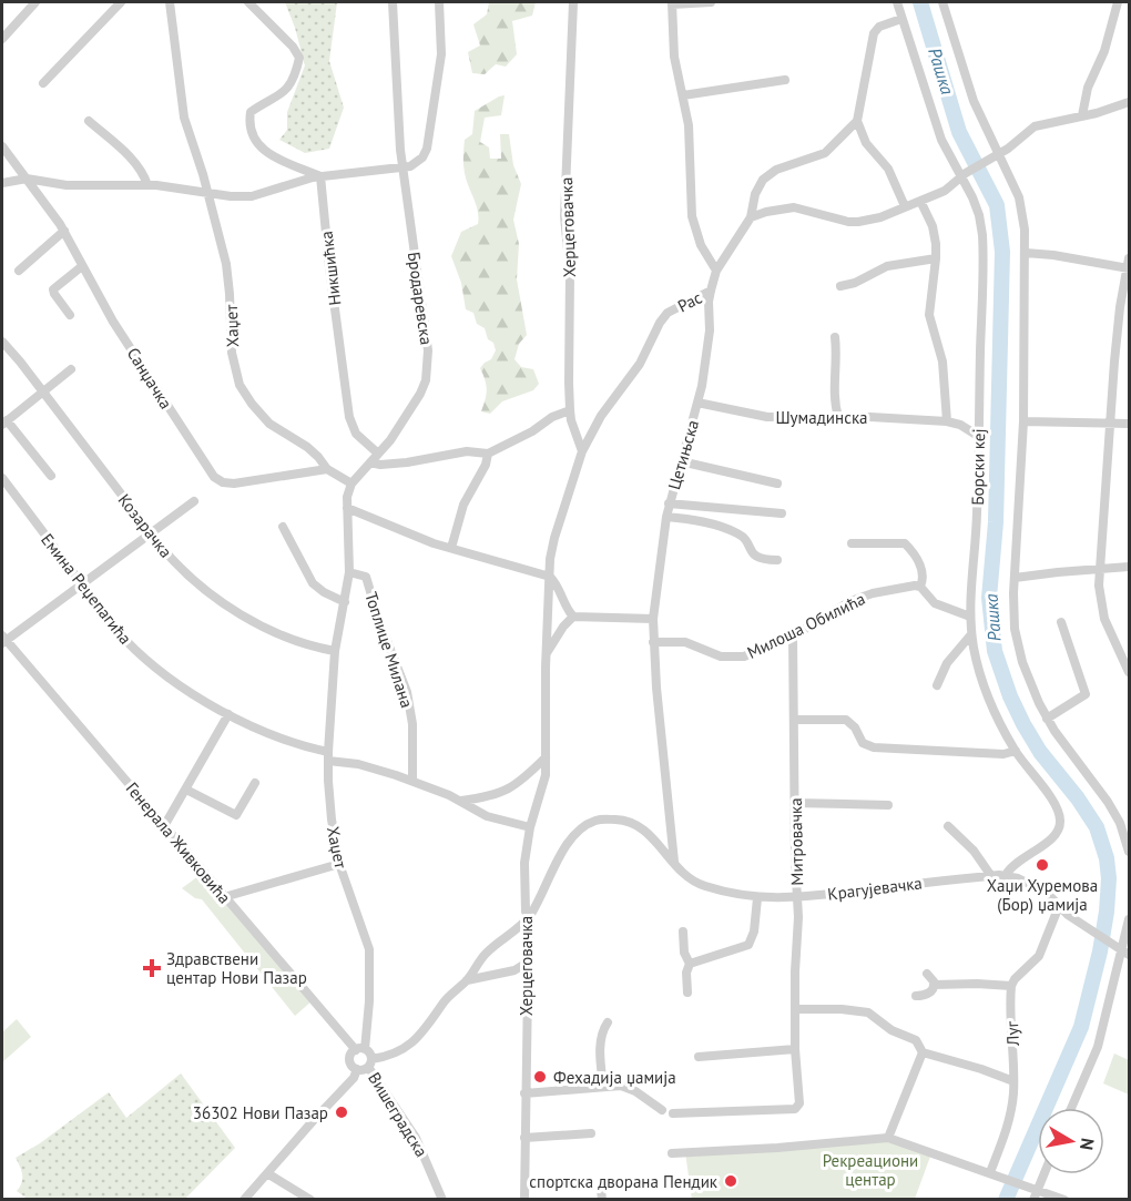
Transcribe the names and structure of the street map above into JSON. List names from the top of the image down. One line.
{"streets":{"street":["Херцеговачка","Никшићка","Бродаревска","Рас","Хаџет","Санџачка","Шумадинска","Цетињска","Борски кеј","Козарачка","Емина Реџепагића","Милоша Обилића","Топлице Милана","Митровачка","Генерала Живковића","Крагујевачка","Луг","Вишеградска"]},"crossings":[["Херцеговачка","Рас"],["Херцеговачка","Крагујевачка"],["Никшићка","Бродаревска"],["Бродаревска","Хаџет"],["Рас","Цетињска"],["Хаџет","Санџачка"],["Хаџет","Козарачка"],["Хаџет","Емина Реџепагића"],["Хаџет","Топлице Милана"],["Хаџет","Генерала Живковића"],["Хаџет","Вишеградска"],["Шумадинска","Цетињска"],["Шумадинска","Борски кеј"],["Цетињска","Милоша Обилића"],["Цетињска","Крагујевачка"],["Борски кеј","Крагујевачка"],["Емина Реџепагића","Топлице Милана"],["Милоша Обилића","Митровачка"],["Митровачка","Крагујевачка"],["Генерала Живковића","Вишеградска"]],"water":["Рашка"],"parks":["Рекреациони центар"],"places":{"other":["Хаџи Хуремова (Бор) џамија","Фехадија џамија","36302 Нови Пазар","спортска дворана Пендик"],"health":["Здравствени центар Нови Пазар"]},"north":"right"}
